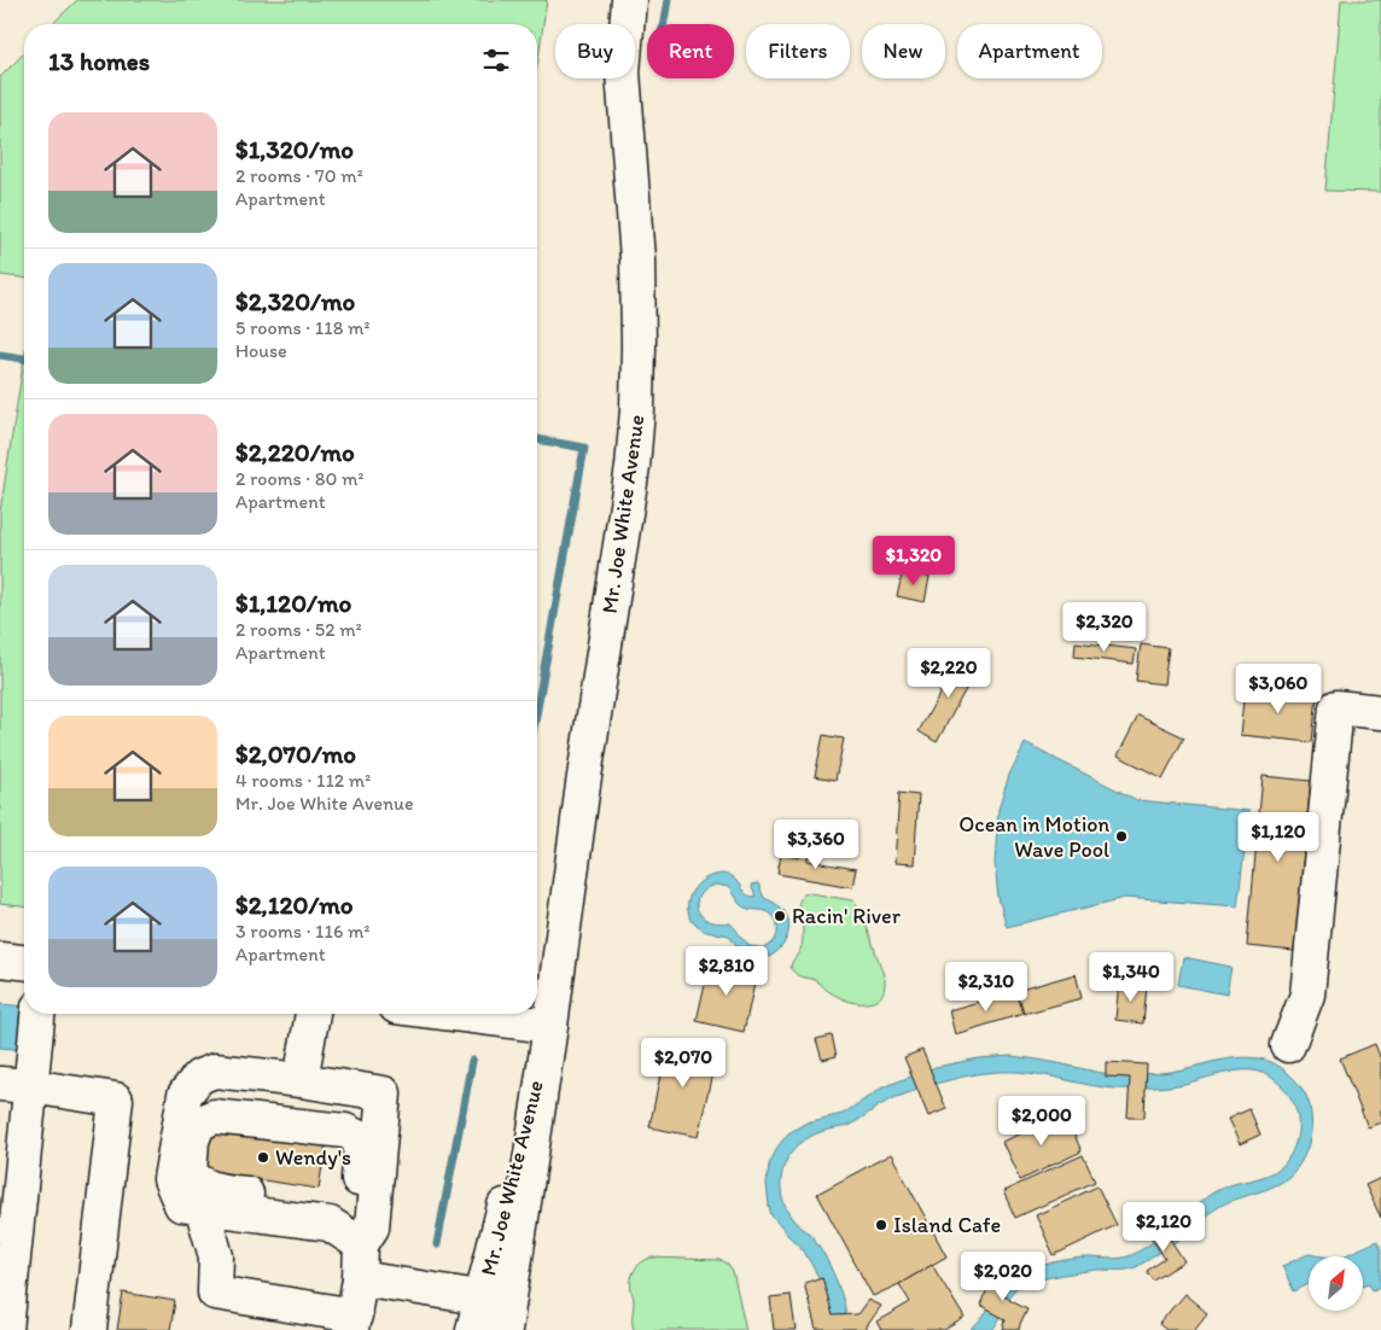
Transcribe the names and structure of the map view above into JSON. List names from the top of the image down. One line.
{"streets":{"street":["Mr. Joe White Avenue"]},"places":["Ocean in Motion Wave Pool","Racin' River","Wendy's","Island Cafe"],"north":"top right","page":{"chip":["Buy","Rent","Filters","New","Apartment"],"heading":"13 homes","list":[{"name":"$1,320/mo","note":"2 rooms · 70 m² · Apartment"},{"name":"$2,320/mo","note":"5 rooms · 118 m² · House"},{"name":"$2,220/mo","note":"2 rooms · 80 m² · Apartment"},{"name":"$1,120/mo","note":"2 rooms · 52 m² · Apartment"},{"name":"$2,070/mo","note":"4 rooms · 112 m² · Mr. Joe White Avenue"},{"name":"$2,120/mo","note":"3 rooms · 116 m² · Apartment"}],"price":["$1,320","$2,320","$2,220","$3,060","$1,120","$3,360","$2,810","$1,340","$2,310","$2,070","$2,000","$2,120","$2,020"]}}
